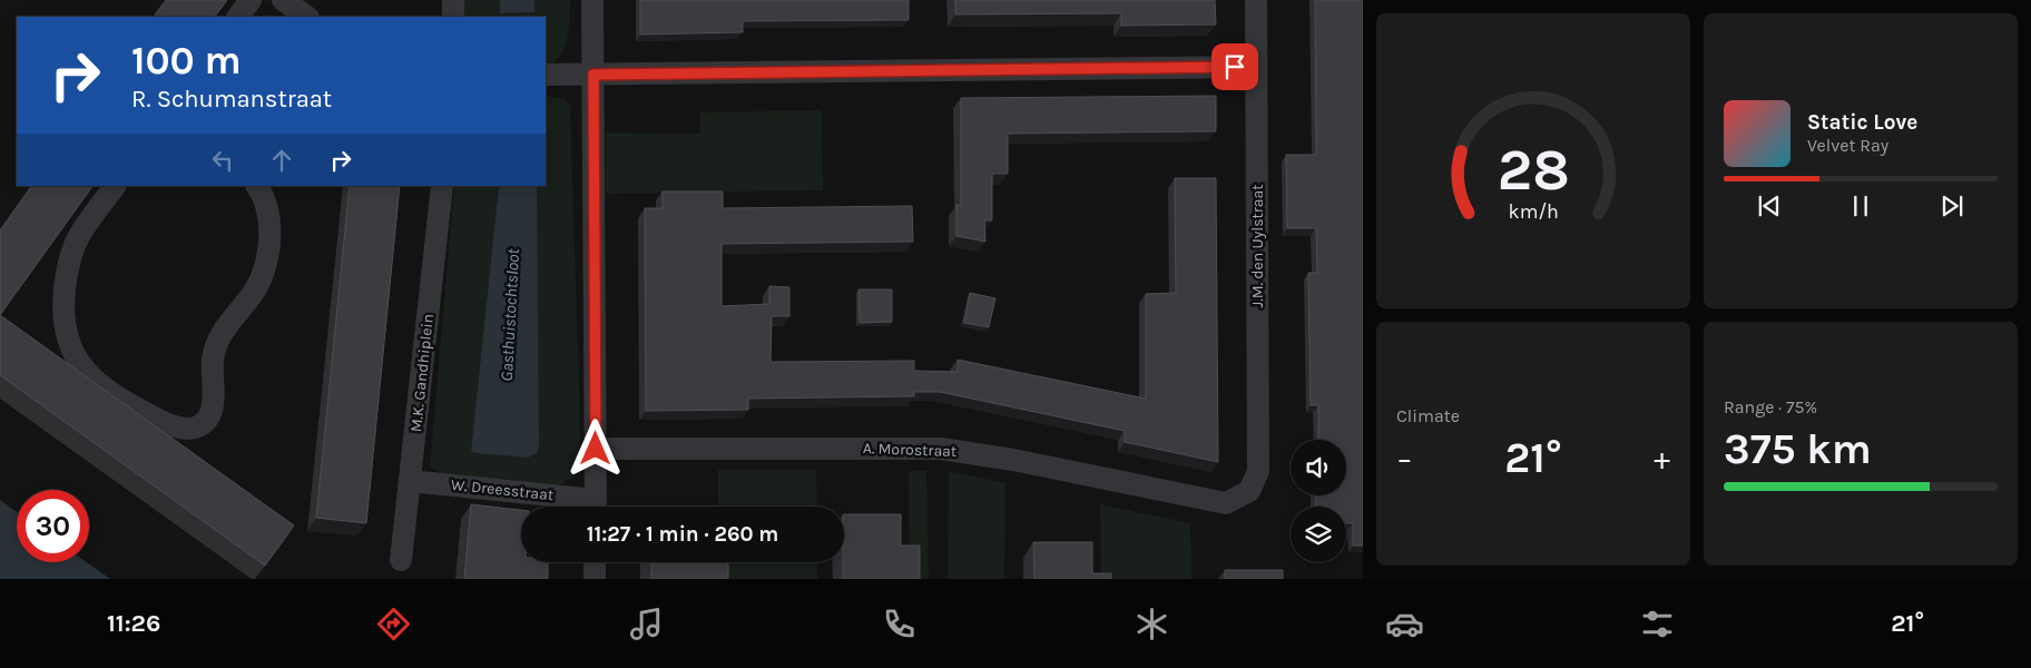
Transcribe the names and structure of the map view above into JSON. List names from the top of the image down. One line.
{"streets":{"street":["J.M. den Uylstraat","M.K. Gandhiplein","A. Morostraat","W. Dreesstraat"]},"crossings":[["J.M. den Uylstraat","A. Morostraat"],["M.K. Gandhiplein","W. Dreesstraat"],["A. Morostraat","W. Dreesstraat"]],"water":["Gasthuistochtsloot"],"page":{"turn":["100 m","R. Schumanstraat"],"song":["Static Love","Velvet Ray"],"tile":["Climate",["Range · 75%","375 km"]],"heat":["−","21°","+"],"limit":"30","trip":"11:27 · 1 min · 260 m","tabs":["11:26","21°"],"gauge":["28","km/h"]}}
